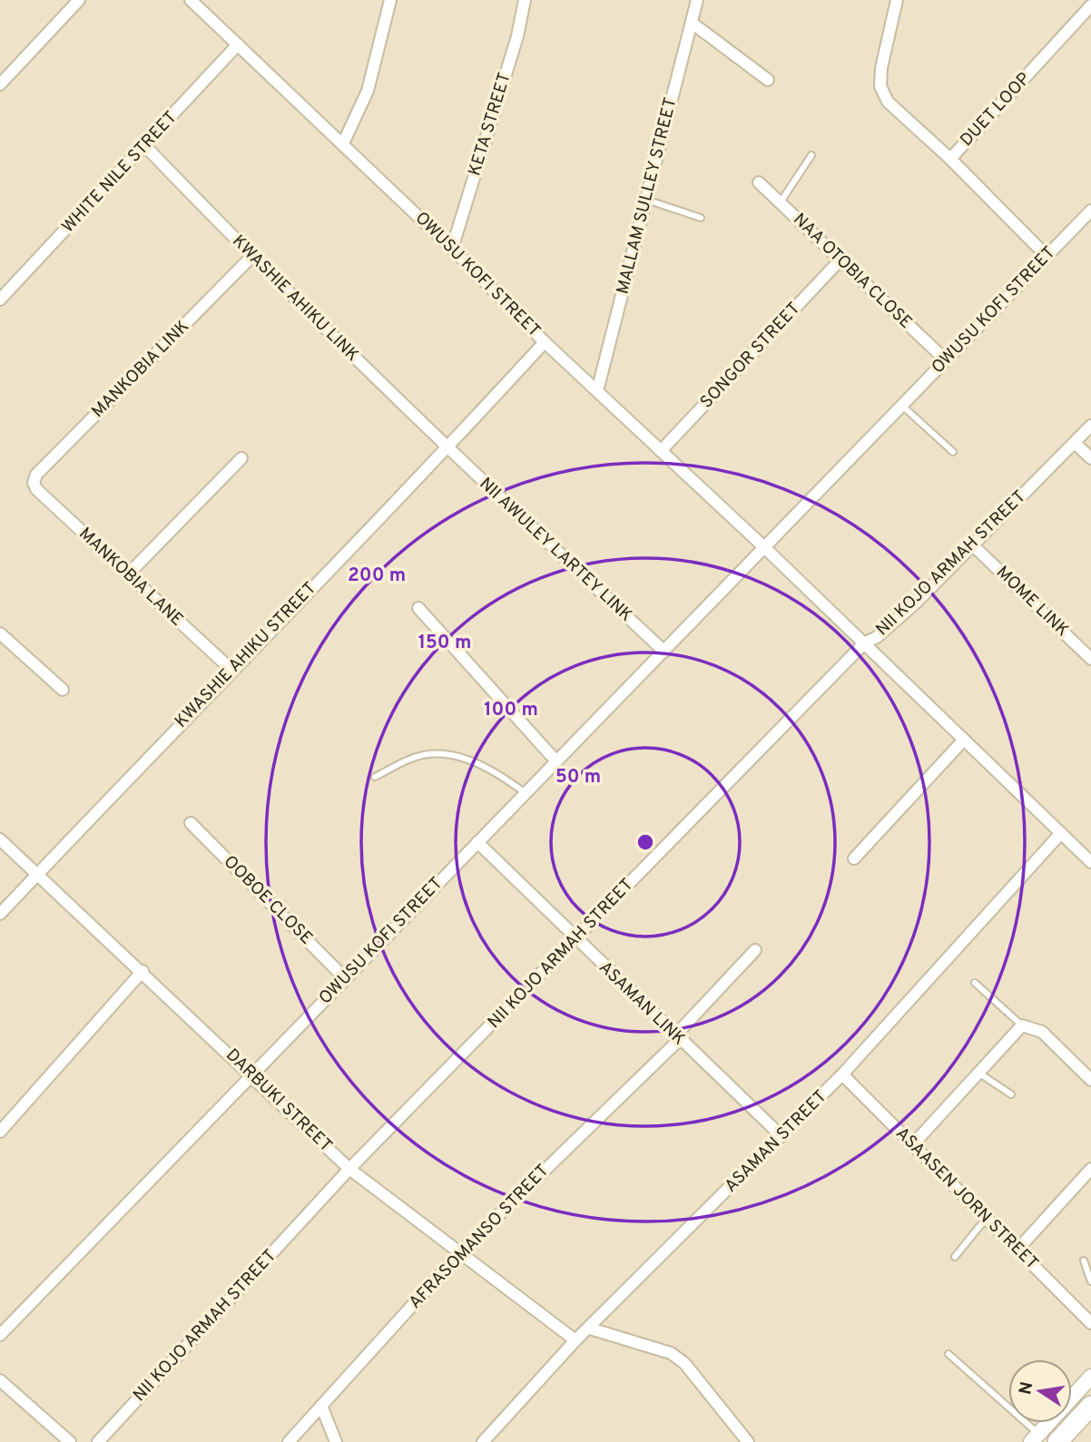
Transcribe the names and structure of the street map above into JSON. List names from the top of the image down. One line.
{"streets":{"street":["DUET LOOP","KETA STREET","WHITE NILE STREET","MALLAM SULLEY STREET","NAA OTOBIA CLOSE","OWUSU KOFI STREET","KWASHIE AHIKU LINK","SONGOR STREET","MANKOBIA LINK","NII AWULEY LARTEY LINK","NII KOJO ARMAH STREET","MANKOBIA LANE","MOME LINK","KWASHIE AHIKU STREET","OOBOE CLOSE","ASAMAN LINK","DARBUKI STREET","ASAMAN STREET","ASAASEN JORN STREET","AFRASOMANSO STREET"]},"crossings":[["KETA STREET","OWUSU KOFI STREET"],["WHITE NILE STREET","OWUSU KOFI STREET"],["WHITE NILE STREET","KWASHIE AHIKU LINK"],["MALLAM SULLEY STREET","OWUSU KOFI STREET"],["NAA OTOBIA CLOSE","OWUSU KOFI STREET"],["NAA OTOBIA CLOSE","SONGOR STREET"],["OWUSU KOFI STREET","SONGOR STREET"],["OWUSU KOFI STREET","NII AWULEY LARTEY LINK"],["OWUSU KOFI STREET","NII KOJO ARMAH STREET"],["OWUSU KOFI STREET","KWASHIE AHIKU STREET"],["OWUSU KOFI STREET","OOBOE CLOSE"],["OWUSU KOFI STREET","ASAMAN LINK"],["OWUSU KOFI STREET","DARBUKI STREET"],["OWUSU KOFI STREET","ASAMAN STREET"],["KWASHIE AHIKU LINK","MANKOBIA LINK"],["KWASHIE AHIKU LINK","NII AWULEY LARTEY LINK"],["KWASHIE AHIKU LINK","KWASHIE AHIKU STREET"],["MANKOBIA LINK","MANKOBIA LANE"],["NII AWULEY LARTEY LINK","KWASHIE AHIKU STREET"],["NII KOJO ARMAH STREET","MOME LINK"],["NII KOJO ARMAH STREET","ASAMAN LINK"],["NII KOJO ARMAH STREET","DARBUKI STREET"],["MANKOBIA LANE","KWASHIE AHIKU STREET"],["KWASHIE AHIKU STREET","DARBUKI STREET"],["ASAMAN LINK","ASAMAN STREET"],["ASAMAN LINK","AFRASOMANSO STREET"],["DARBUKI STREET","ASAMAN STREET"],["DARBUKI STREET","AFRASOMANSO STREET"],["ASAMAN STREET","ASAASEN JORN STREET"]],"north":"left","rings":["200 m","150 m","100 m","50 m"]}
